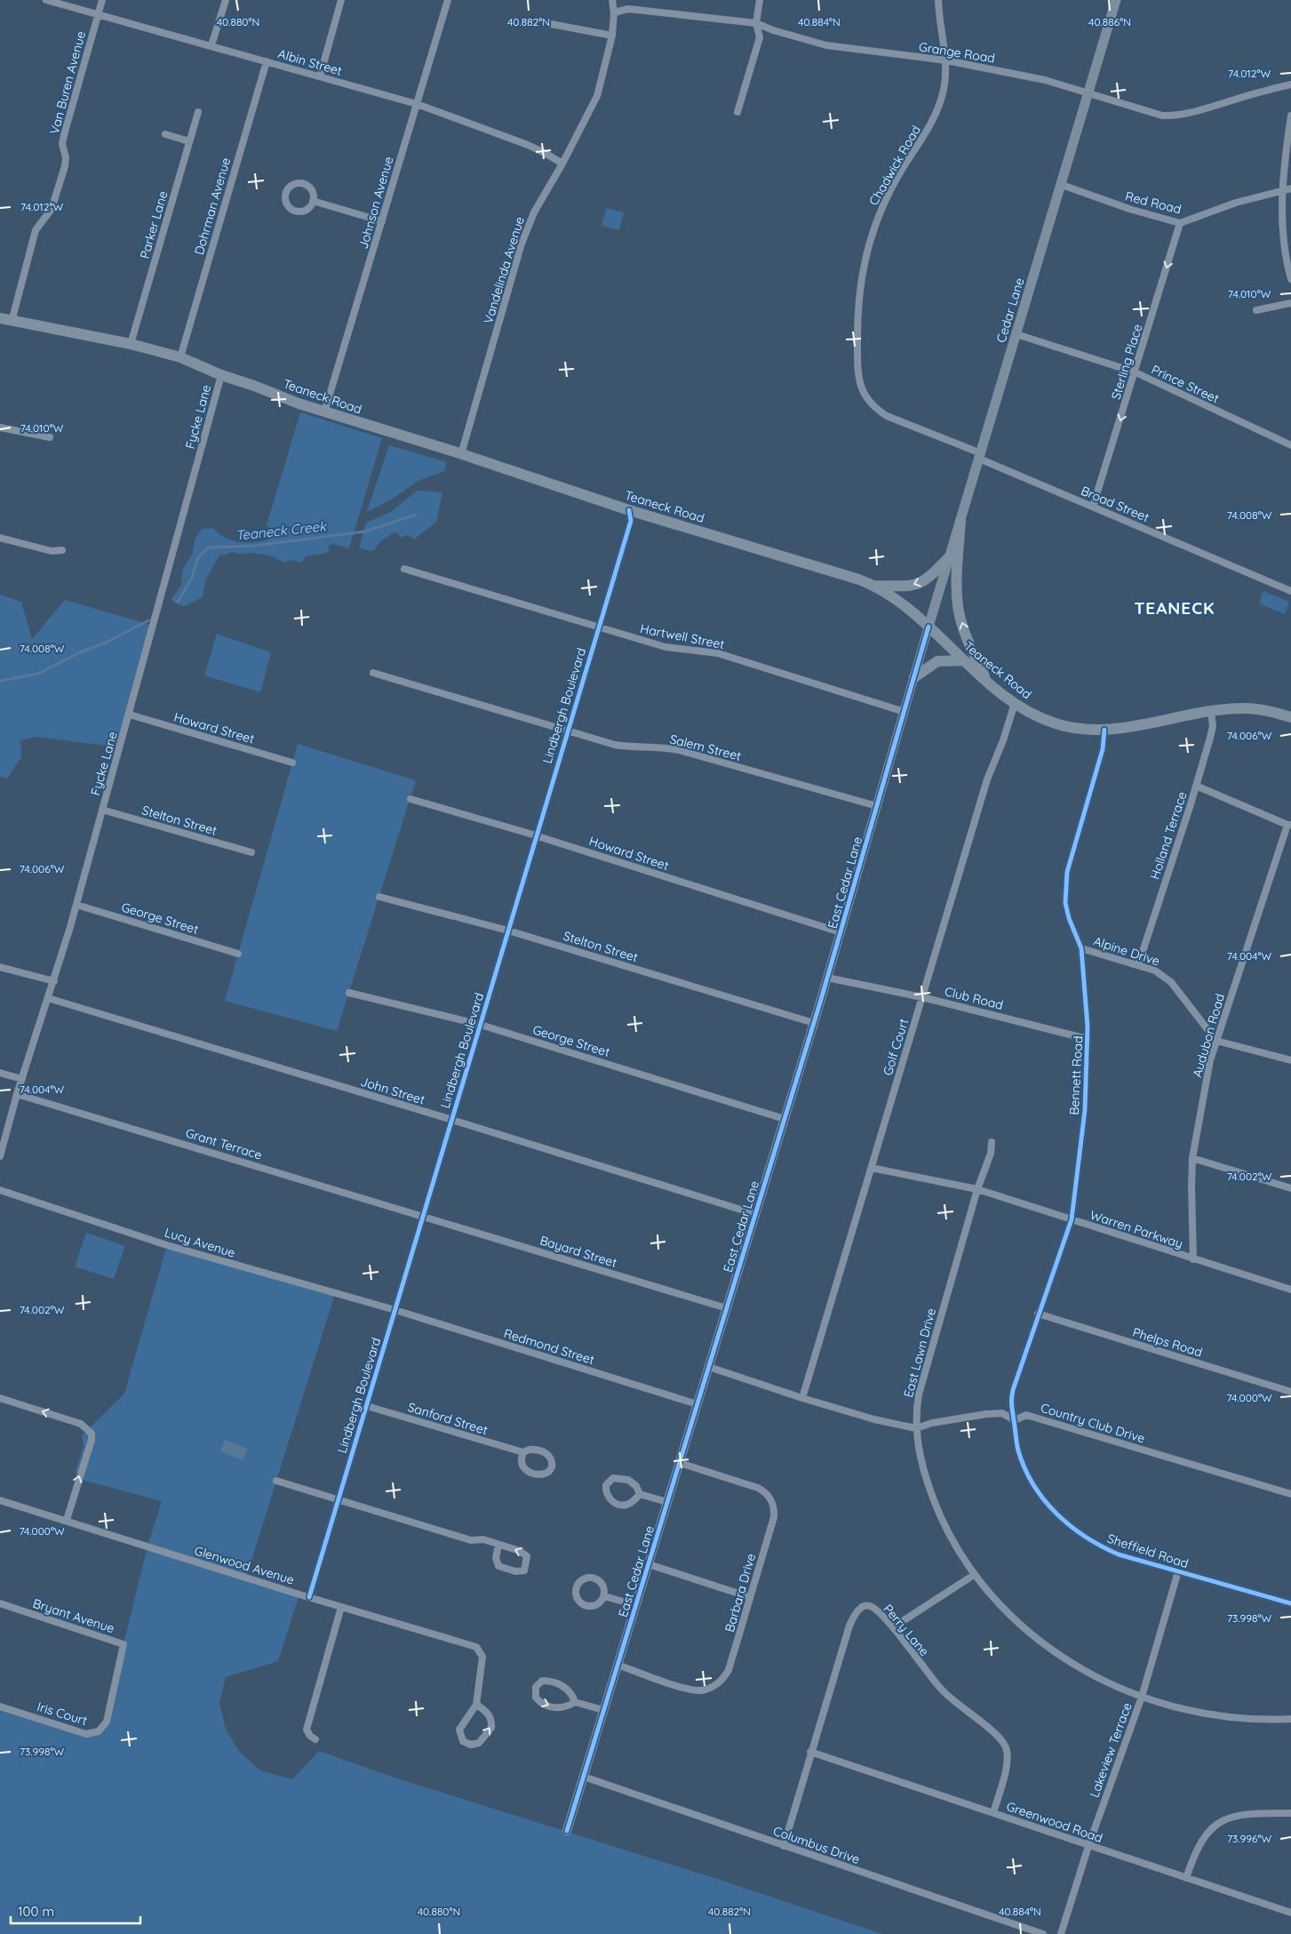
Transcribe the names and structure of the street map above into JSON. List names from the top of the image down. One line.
{"streets":{"main road":["Cedar Lane","Teaneck Road"],"street":["Grange Road","Albin Street","Van Buren Avenue","Chadwick Road","Johnson Avenue","Red Road","Dohrman Avenue","Parker Lane","Vandelinda Avenue","Sterling Place","Prince Street","Fycke Lane","Broad Street","Hartwell Street","Lindbergh Boulevard","Howard Street","Salem Street","Stelton Street","Holland Terrace","East Cedar Lane","George Street","Alpine Drive","Club Road","Audubon Road","Golf Court","Bennett Road","John Street","Grant Terrace","Warren Parkway","Lucy Avenue","Bayard Street","Phelps Road","Redmond Street","East Lawn Drive","Sanford Street","Country Club Drive","Sheffield Road","Glenwood Avenue","Barbara Drive","Bryant Avenue","Perry Lane","Iris Court","Lakeview Terrace","Greenwood Road","Columbus Drive"]},"crossings":[["Grange Road","Chadwick Road"],["Grange Road","Vandelinda Avenue"],["Grange Road","Cedar Lane"],["Albin Street","Van Buren Avenue"],["Albin Street","Johnson Avenue"],["Albin Street","Dohrman Avenue"],["Albin Street","Vandelinda Avenue"],["Van Buren Avenue","Teaneck Road"],["Chadwick Road","Cedar Lane"],["Chadwick Road","Broad Street"],["Johnson Avenue","Teaneck Road"],["Red Road","Cedar Lane"],["Red Road","Sterling Place"],["Dohrman Avenue","Teaneck Road"],["Parker Lane","Teaneck Road"],["Vandelinda Avenue","Teaneck Road"],["Cedar Lane","Prince Street"],["Cedar Lane","Teaneck Road"],["Cedar Lane","Broad Street"],["Cedar Lane","East Cedar Lane"],["Sterling Place","Prince Street"],["Sterling Place","Broad Street"],["Teaneck Road","Fycke Lane"],["Teaneck Road","Lindbergh Boulevard"],["Teaneck Road","Holland Terrace"],["Teaneck Road","East Cedar Lane"],["Teaneck Road","Golf Court"],["Teaneck Road","Bennett Road"],["Fycke Lane","Howard Street"],["Fycke Lane","Stelton Street"],["Fycke Lane","George Street"],["Fycke Lane","John Street"],["Fycke Lane","Grant Terrace"],["Hartwell Street","Lindbergh Boulevard"],["Hartwell Street","East Cedar Lane"],["Lindbergh Boulevard","Howard Street"],["Lindbergh Boulevard","Salem Street"],["Lindbergh Boulevard","Stelton Street"],["Lindbergh Boulevard","George Street"],["Lindbergh Boulevard","John Street"],["Lindbergh Boulevard","Grant Terrace"],["Lindbergh Boulevard","Lucy Avenue"],["Lindbergh Boulevard","Bayard Street"],["Lindbergh Boulevard","Redmond Street"],["Lindbergh Boulevard","Sanford Street"],["Lindbergh Boulevard","Glenwood Avenue"],["Howard Street","East Cedar Lane"],["Salem Street","East Cedar Lane"],["Stelton Street","East Cedar Lane"],["Holland Terrace","Alpine Drive"],["East Cedar Lane","George Street"],["East Cedar Lane","Club Road"],["East Cedar Lane","John Street"],["East Cedar Lane","Bayard Street"],["East Cedar Lane","Redmond Street"],["East Cedar Lane","Country Club Drive"],["East Cedar Lane","Barbara Drive"],["East Cedar Lane","Columbus Drive"],["Alpine Drive","Audubon Road"],["Alpine Drive","Bennett Road"],["Club Road","Golf Court"],["Club Road","Bennett Road"],["Audubon Road","Warren Parkway"],["Golf Court","Warren Parkway"],["Golf Court","Country Club Drive"],["Bennett Road","Warren Parkway"],["Bennett Road","Phelps Road"],["Bennett Road","Country Club Drive"],["Bennett Road","Sheffield Road"],["Grant Terrace","Bayard Street"],["Warren Parkway","East Lawn Drive"],["Lucy Avenue","Redmond Street"],["East Lawn Drive","Country Club Drive"],["East Lawn Drive","Lakeview Terrace"],["Country Club Drive","Sheffield Road"],["Sheffield Road","Lakeview Terrace"],["Bryant Avenue","Iris Court"],["Perry Lane","Greenwood Road"],["Perry Lane","Columbus Drive"],["Lakeview Terrace","Greenwood Road"]],"one_way":["Sterling Place"],"districts":["TEANECK"],"water":["Teaneck Creek"],"scale_bar":"100 m","coordinates":["40.880°N","40.882°N","40.884°N","40.886°N","74.012°W","74.010°W","74.008°W","74.006°W","74.004°W","74.002°W","74.000°W","73.998°W","73.996°W"]}
